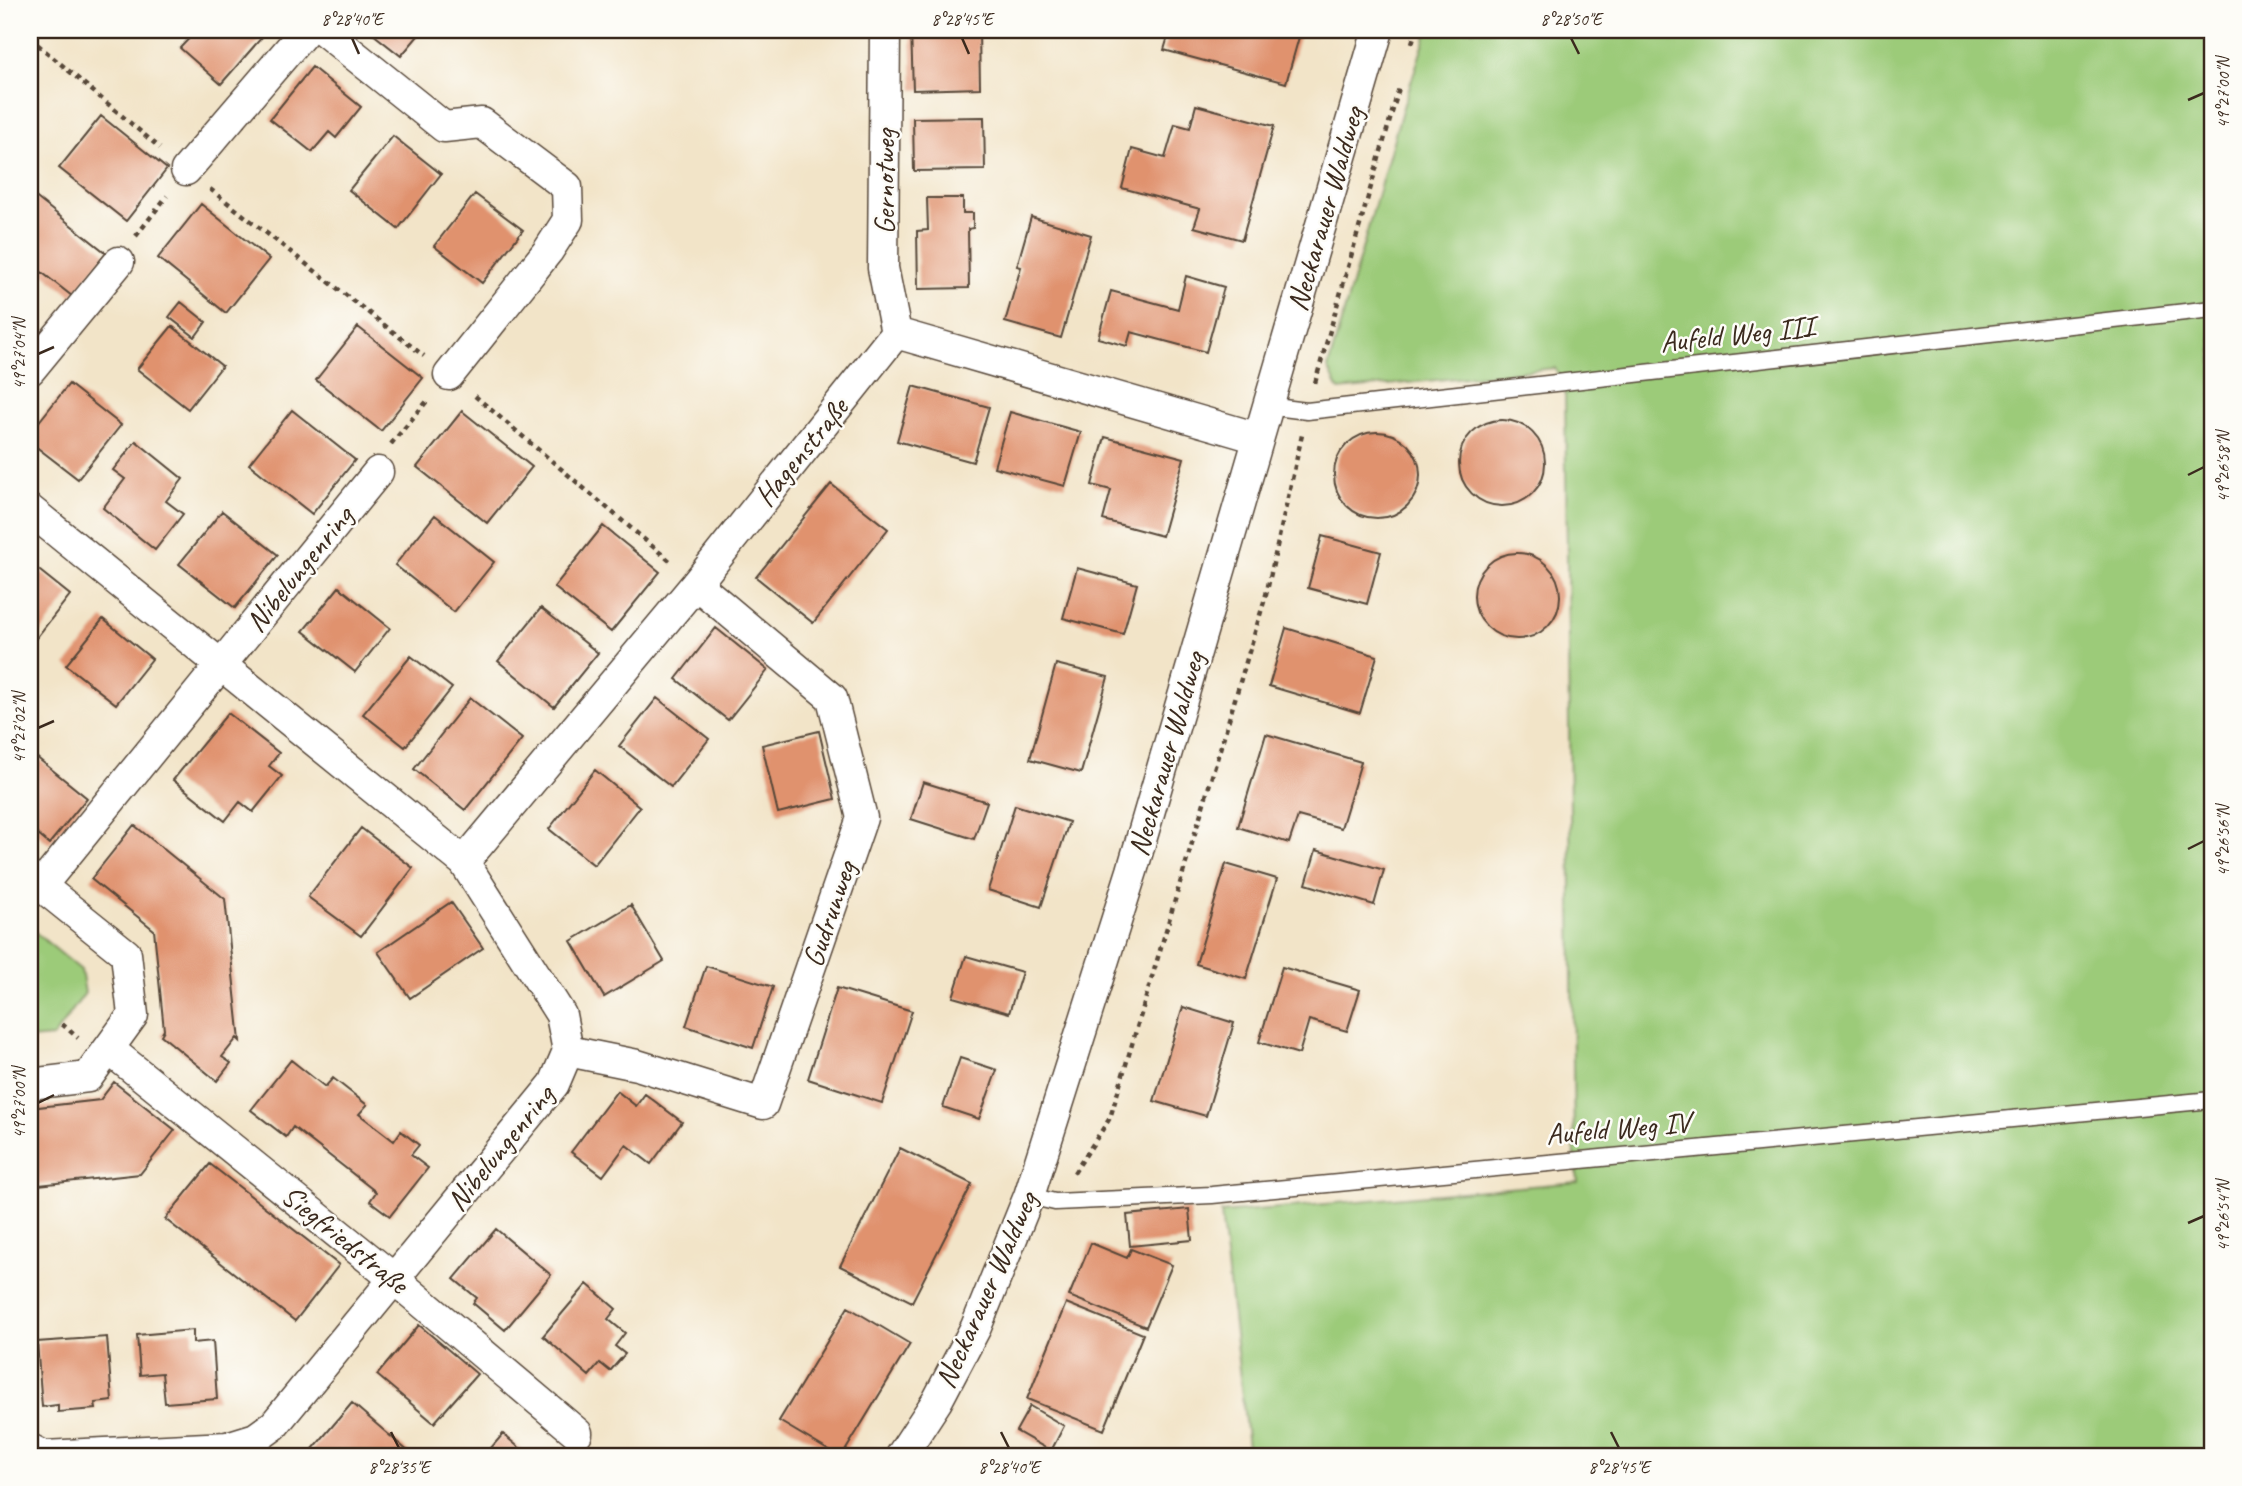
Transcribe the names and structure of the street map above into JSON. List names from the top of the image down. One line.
{"streets":{"street":["Gernotweg","Neckarauer Waldweg","Hagenstraße","Nibelungenring","Gudrunweg","Siegfriedstraße"],"lane":["Aufeld Weg III","Aufeld Weg IV"]},"crossings":[["Gernotweg","Hagenstraße"],["Neckarauer Waldweg","Aufeld Weg III"],["Neckarauer Waldweg","Aufeld Weg IV"],["Hagenstraße","Nibelungenring"],["Hagenstraße","Gudrunweg"],["Nibelungenring","Gudrunweg"],["Nibelungenring","Siegfriedstraße"]],"coordinates":["8°28'40\"E","8°28'45\"E","8°28'50\"E","49°27'00\"N","49°27'04\"N","49°26'58\"N","49°27'02\"N","49°26'56\"N","49°26'54\"N","8°28'35\"E"]}
